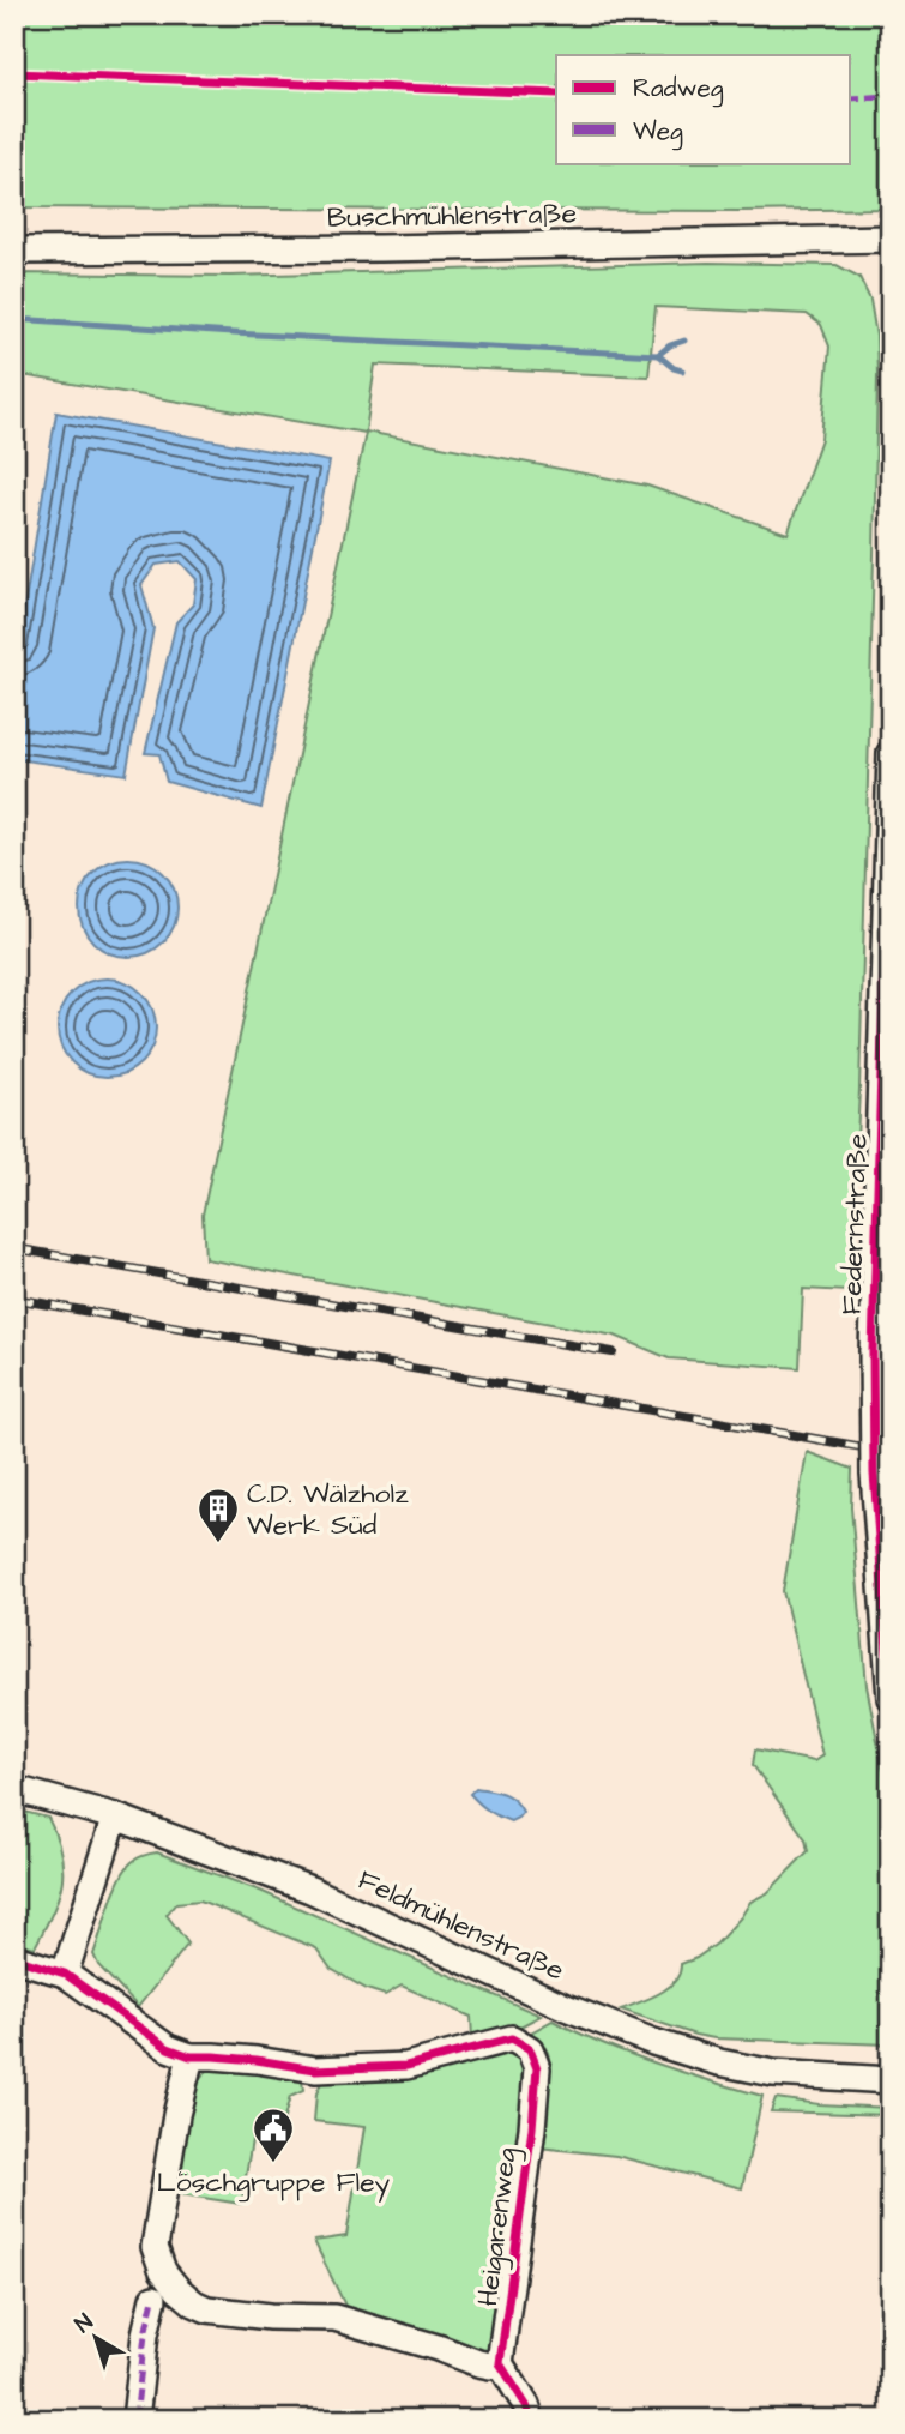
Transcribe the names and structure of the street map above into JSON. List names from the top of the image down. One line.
{"streets":{"street":["Buschmühlenstraße","Federnstraße","Feldmühlenstraße","Heigarenweg"]},"places":{"building":["C.D. Wälzholz Werk Süd"],"public building":["Löschgruppe Fley"]},"legend":["Radweg","Weg"],"north":"top left"}
